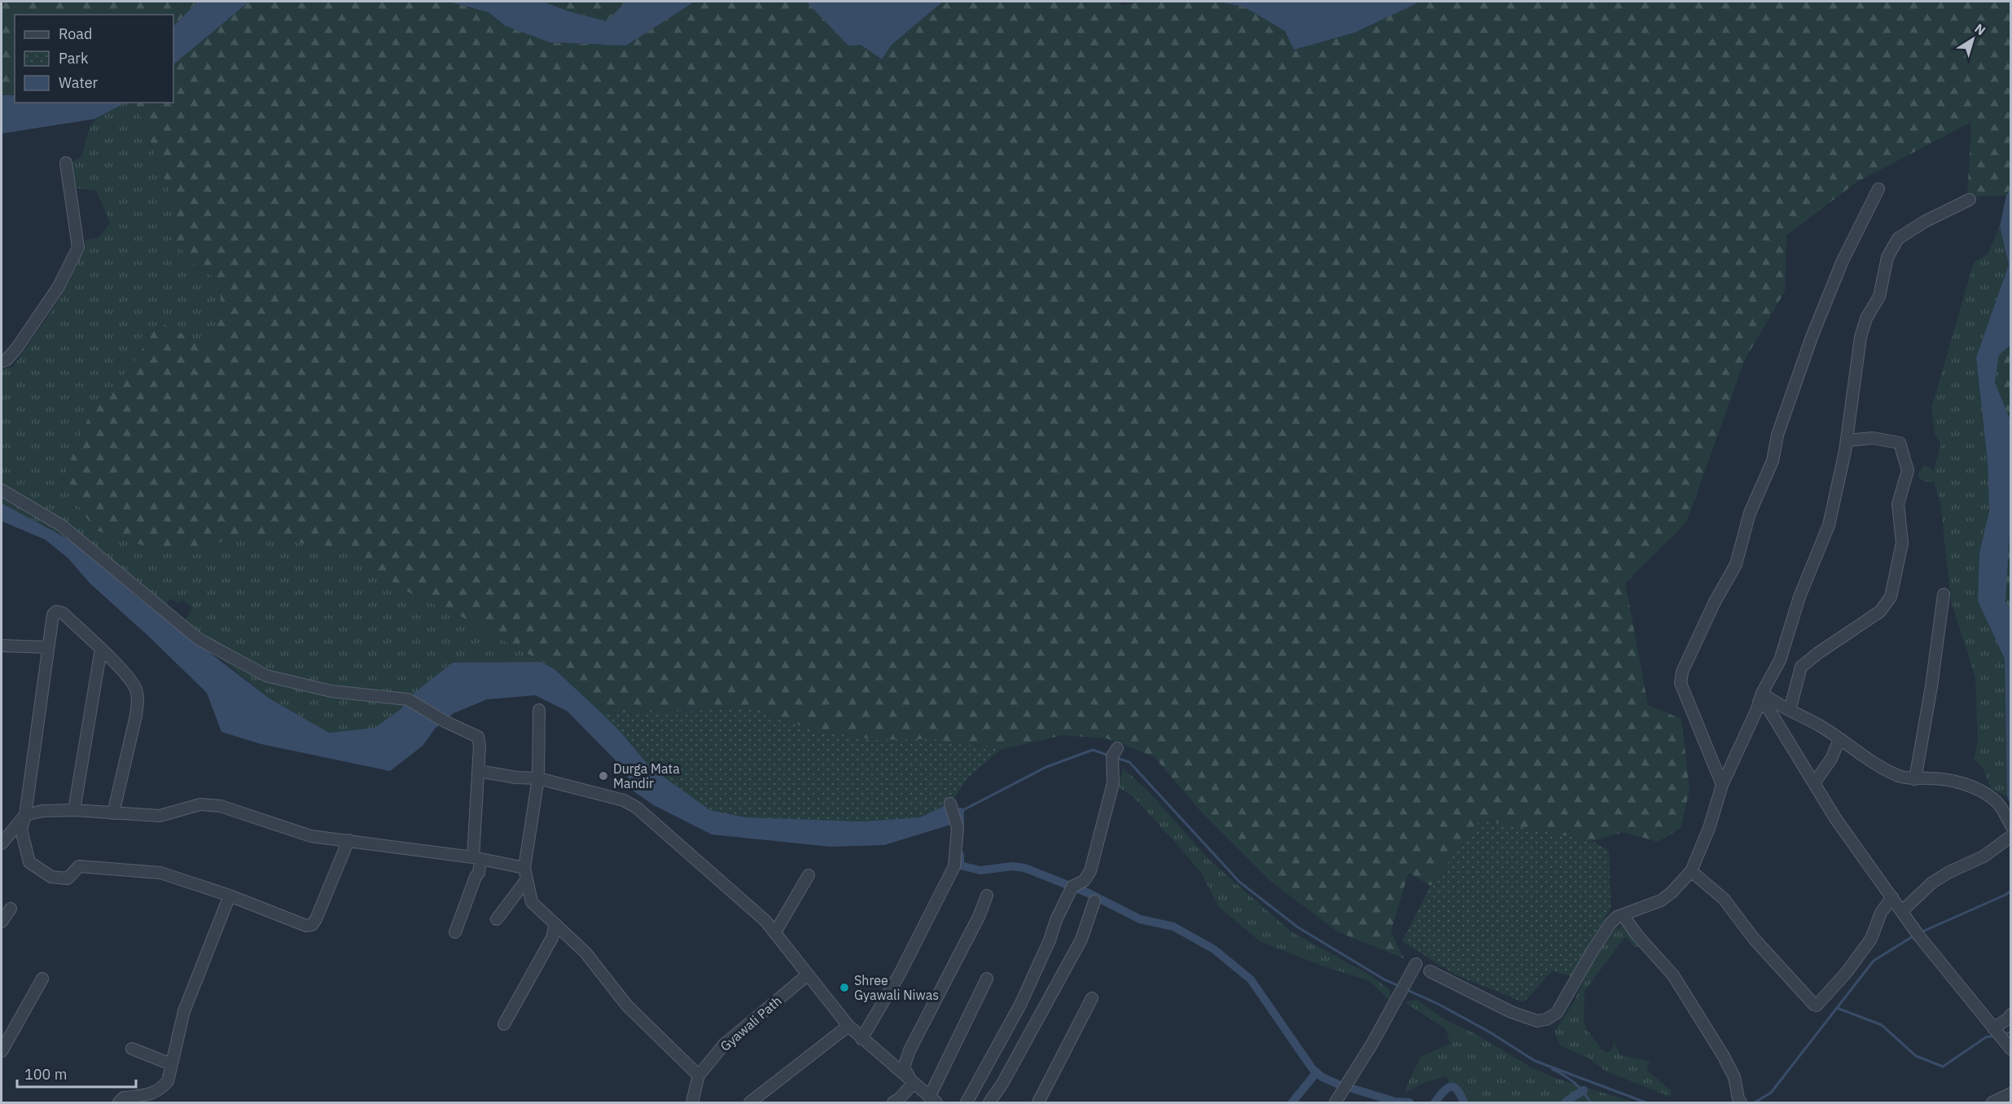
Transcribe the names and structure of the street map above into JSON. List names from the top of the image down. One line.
{"streets":{"street":["Gyawali Path"]},"places":["Durga Mata Mandir","Shree Gyawali Niwas"],"legend":["Road","Park","Water"],"scale_bar":"100 m","north":"top right"}
